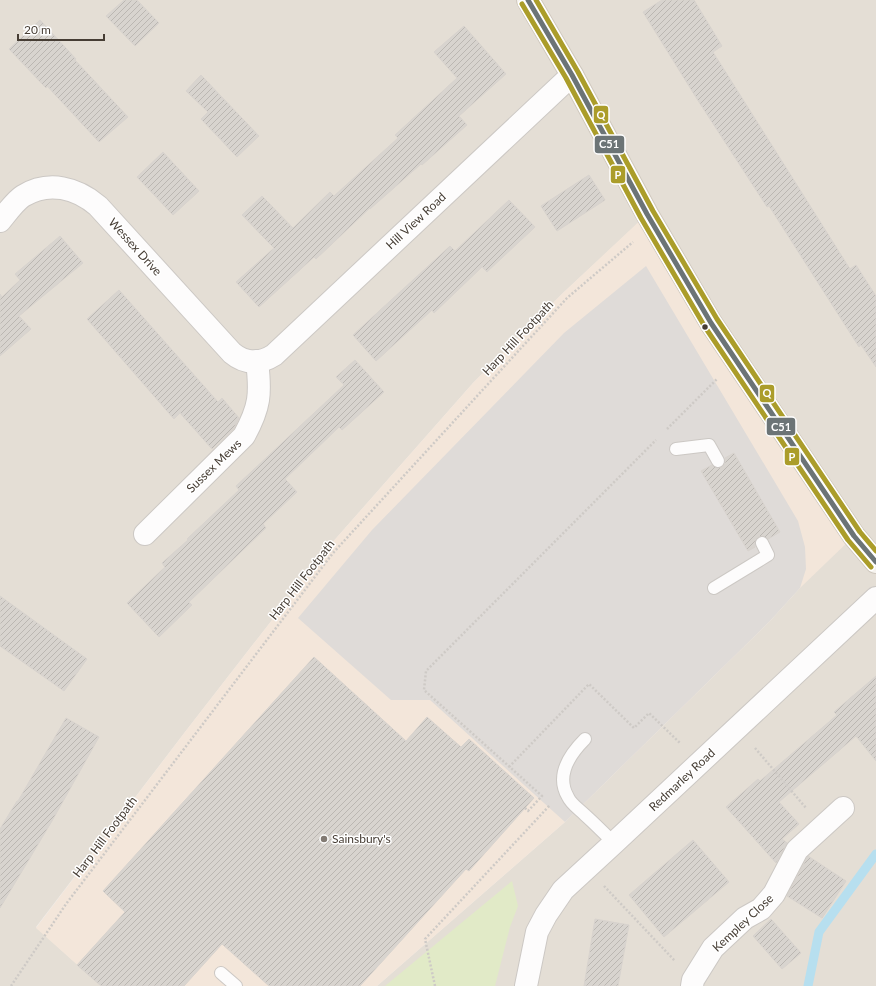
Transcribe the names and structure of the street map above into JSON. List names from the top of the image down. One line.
{"streets":{"street":["Hill View Road","Wessex Drive","Sussex Mews","Redmarley Road","Kempley Close"],"path":["Harp Hill Footpath"]},"crossings":[["Hill View Road","Wessex Drive"],["Hill View Road","Sussex Mews"],["Wessex Drive","Sussex Mews"]],"places":["Sainsbury's"],"lines":["transit line C51","transit line Q","transit line P"],"scale_bar":"20 m"}
